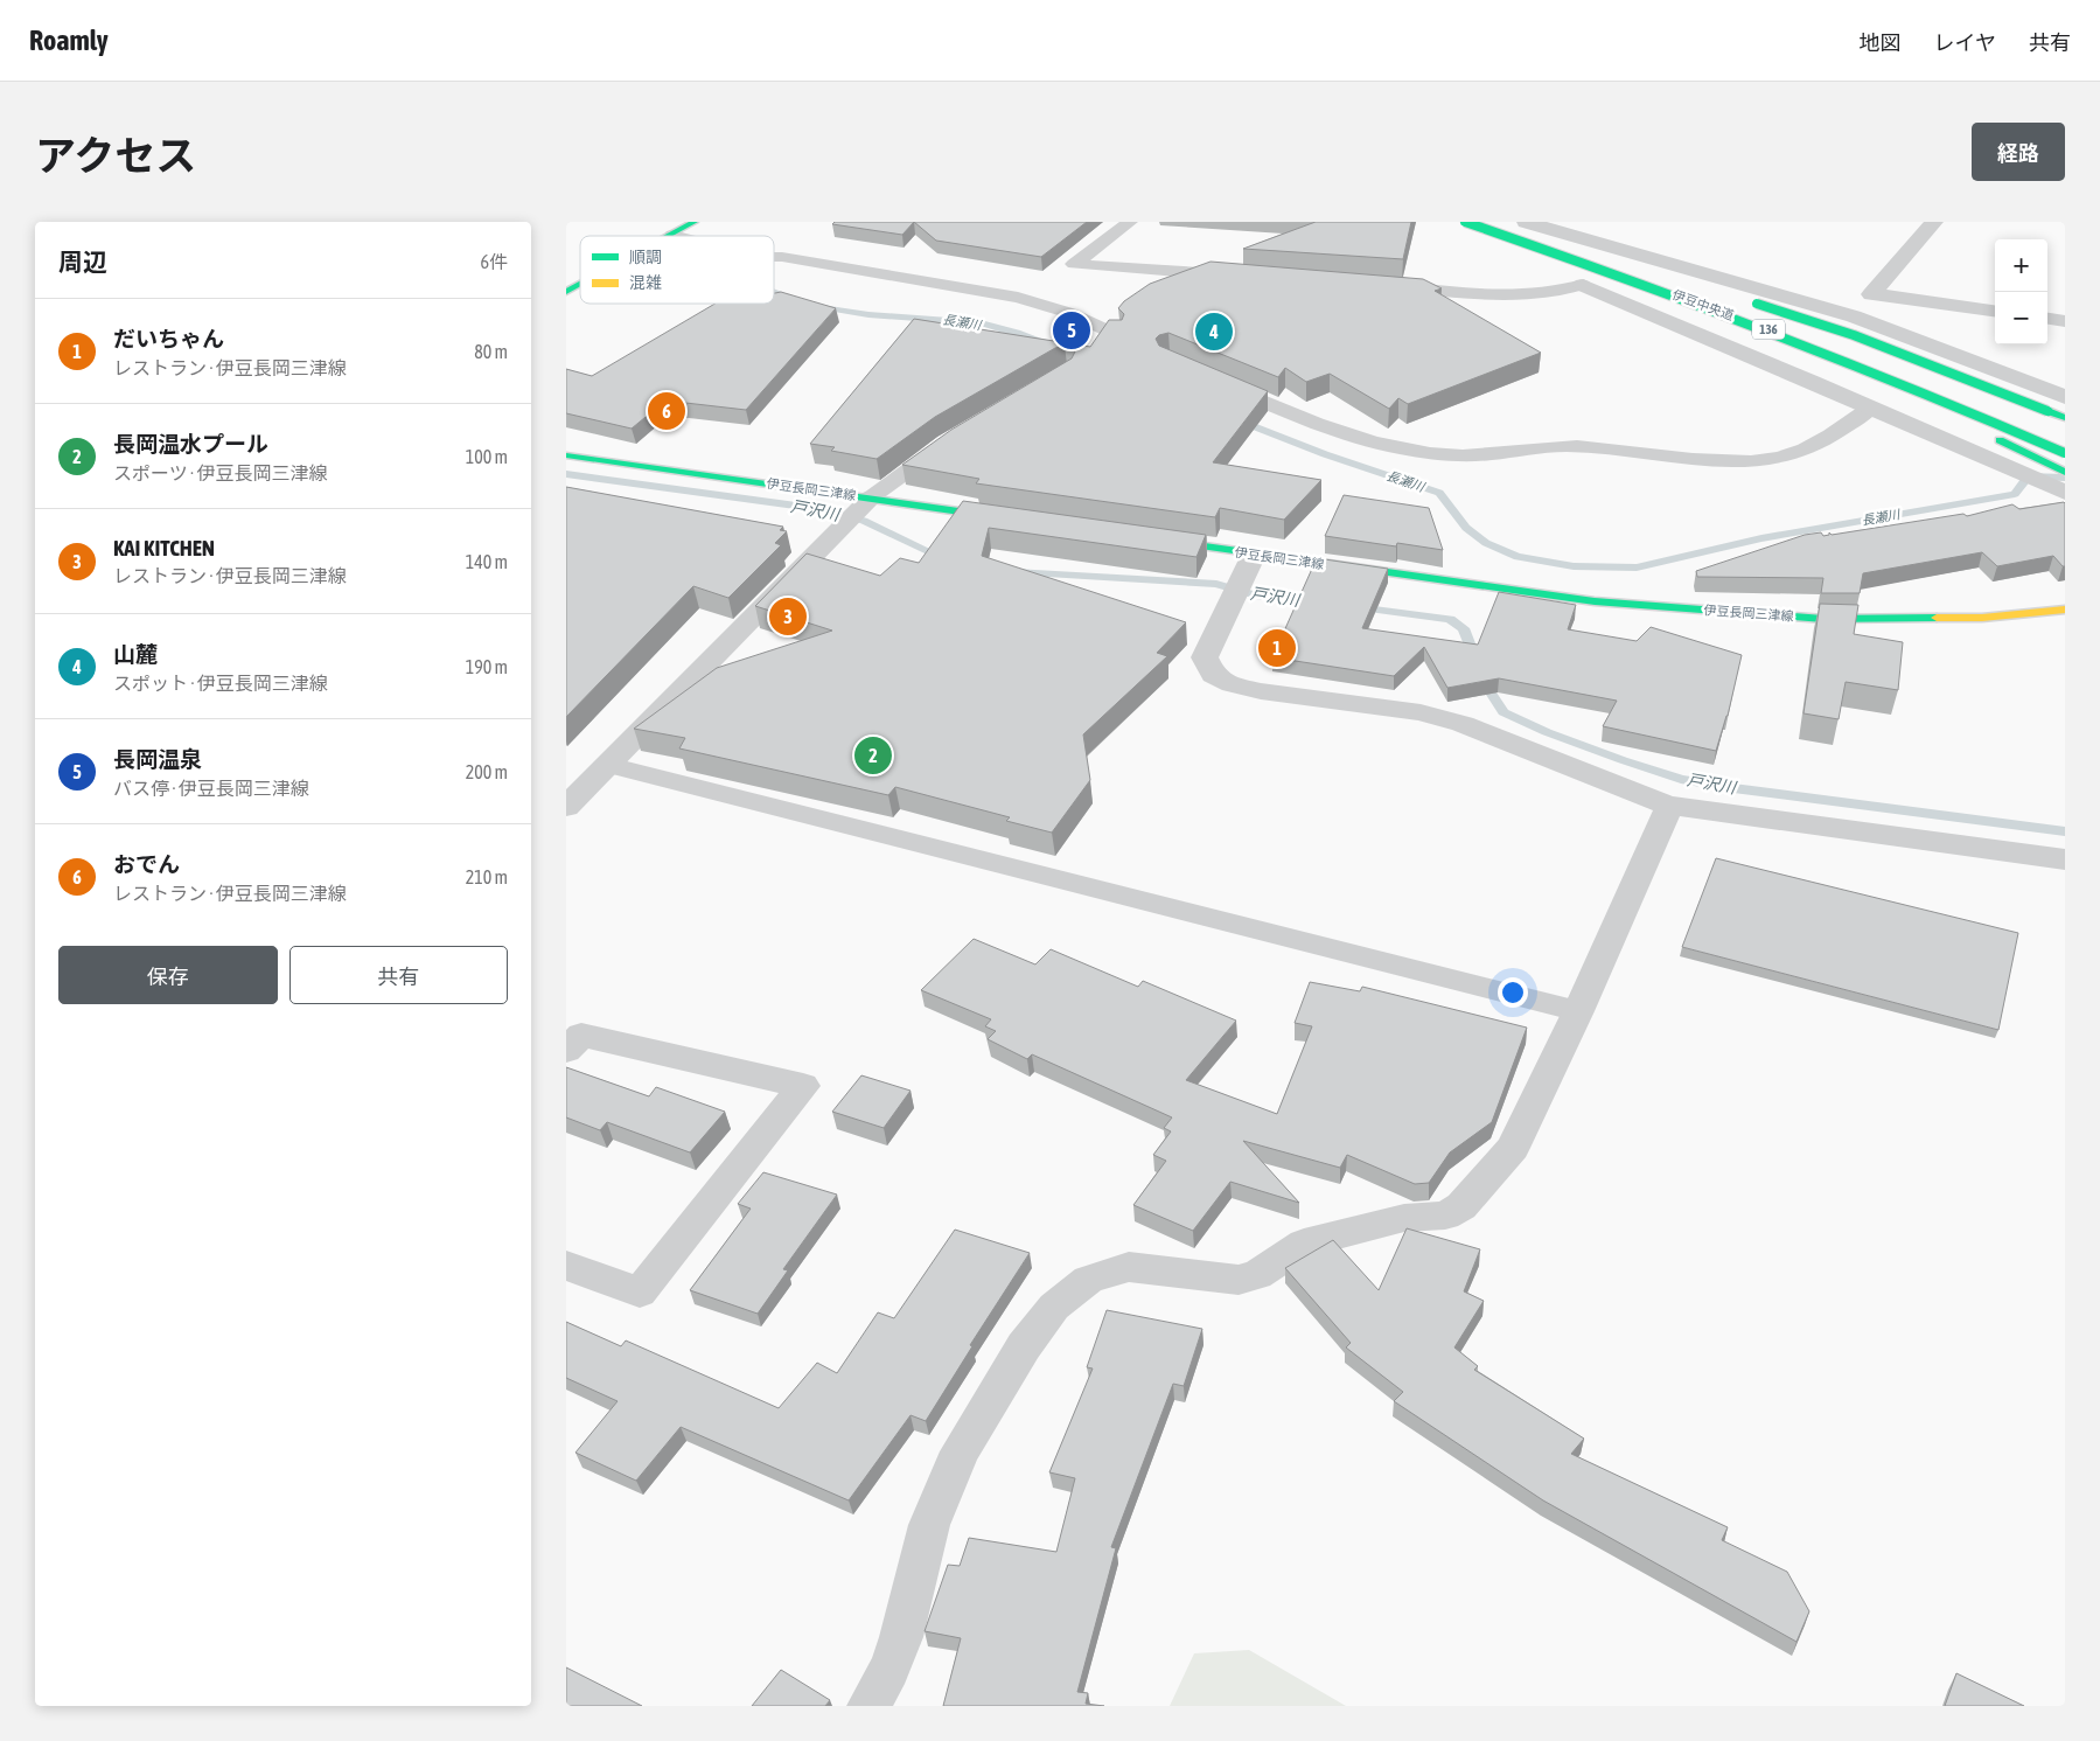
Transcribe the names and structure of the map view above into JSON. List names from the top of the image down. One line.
{"streets":{"main road":["伊豆中央道","136","伊豆長岡三津線"]},"water":["長瀬川","戸沢川"],"legend":["順調","混雑"],"page":{"header":"Roamly","nav":["地図","レイヤ","共有"],"title":"アクセス","buttons":["経路",["保存","共有"]],"heading":["周辺","6件"],"map_buttons":["+","−"],"list":[{"mark":"1","name":"だいちゃん","note":"レストラン · 伊豆長岡三津線","value":"80 m"},{"mark":"2","name":"長岡温水プール","note":"スポーツ · 伊豆長岡三津線","value":"100 m"},{"mark":"3","name":"KAI KITCHEN","note":"レストラン · 伊豆長岡三津線","value":"140 m"},{"mark":"4","name":"山麓","note":"スポット · 伊豆長岡三津線","value":"190 m"},{"mark":"5","name":"長岡温泉","note":"バス停 · 伊豆長岡三津線","value":"200 m"},{"mark":"6","name":"おでん","note":"レストラン · 伊豆長岡三津線","value":"210 m"}],"pins":["5","4","6","3","1","2"]}}
